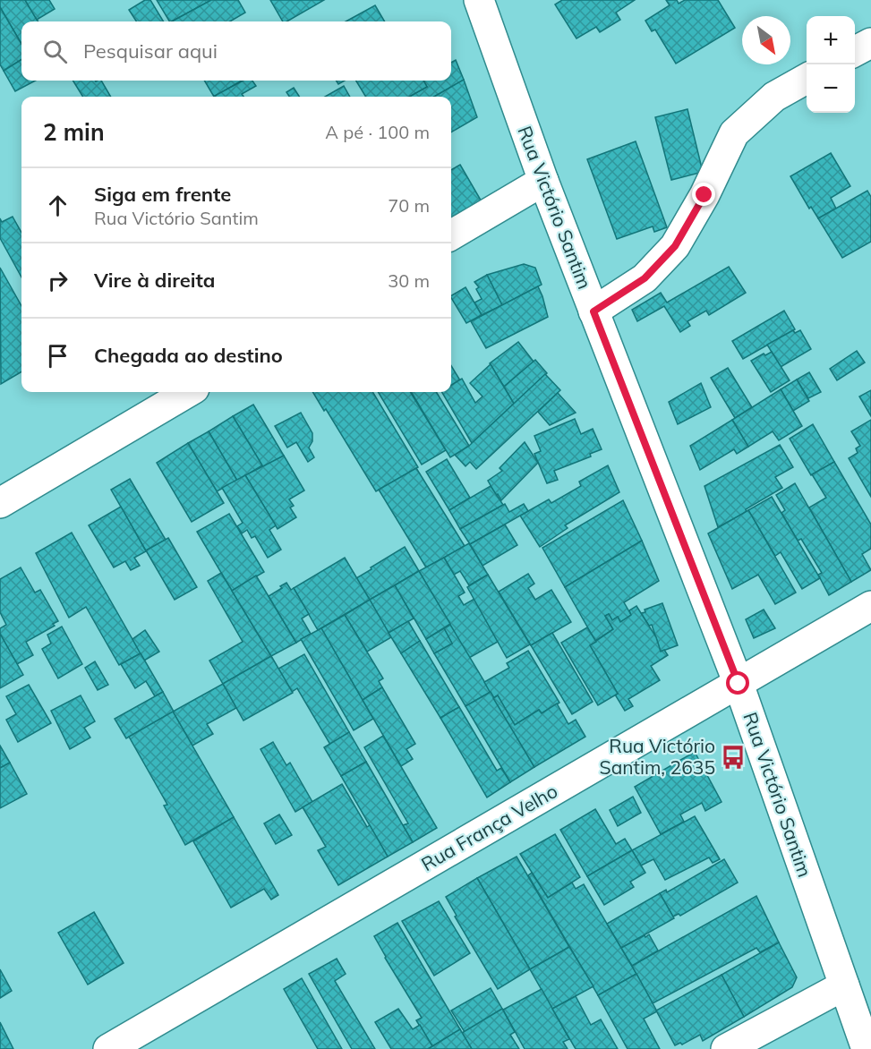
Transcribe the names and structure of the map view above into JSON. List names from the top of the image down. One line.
{"streets":{"street":["Rua Victório Santim","Rua França Velho"]},"crossings":[["Rua Victório Santim","Rua França Velho"]],"places":{"bus stop":["Rua Victório Santim, 2635"]},"north":"bottom right","page":{"map_buttons":["+","−"],"search":"Pesquisar aqui","heading":["2 min","A pé · 100 m"],"list":[["Siga em frente","Rua Victório Santim","70 m"],["Vire à direita","30 m"],"Chegada ao destino"]}}
